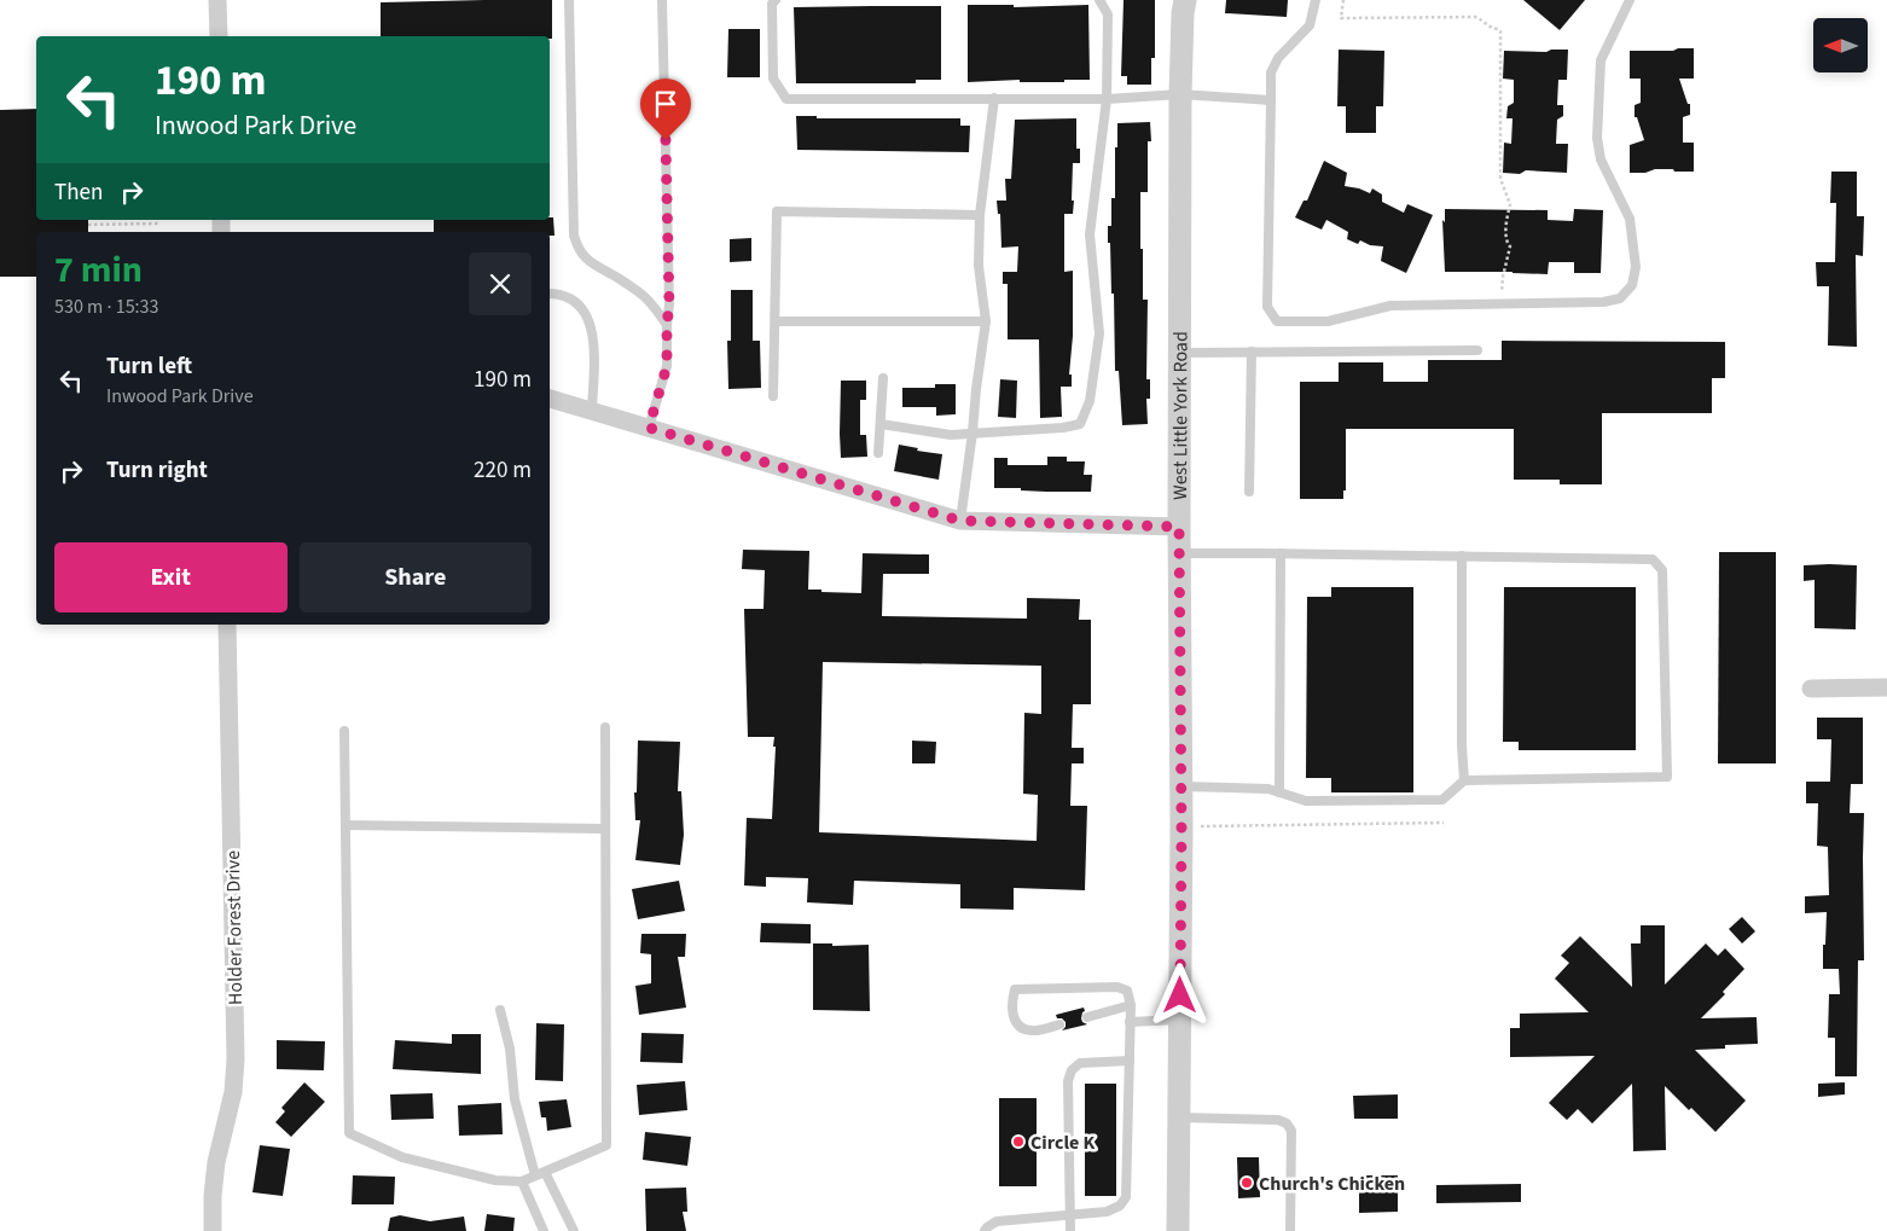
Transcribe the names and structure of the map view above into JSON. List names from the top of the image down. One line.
{"streets":{"street":["West Little York Road","Holder Forest Drive"]},"places":["Circle K","Church's Chicken"],"north":"left","page":{"turn":["190 m","Inwood Park Drive"],"then":"Then","heading":["7 min","530 m · 15:33"],"list":[{"name":"Turn left","note":"Inwood Park Drive","value":"190 m"},{"name":"Turn right","value":"220 m"}],"buttons":["Exit","Share"]}}
